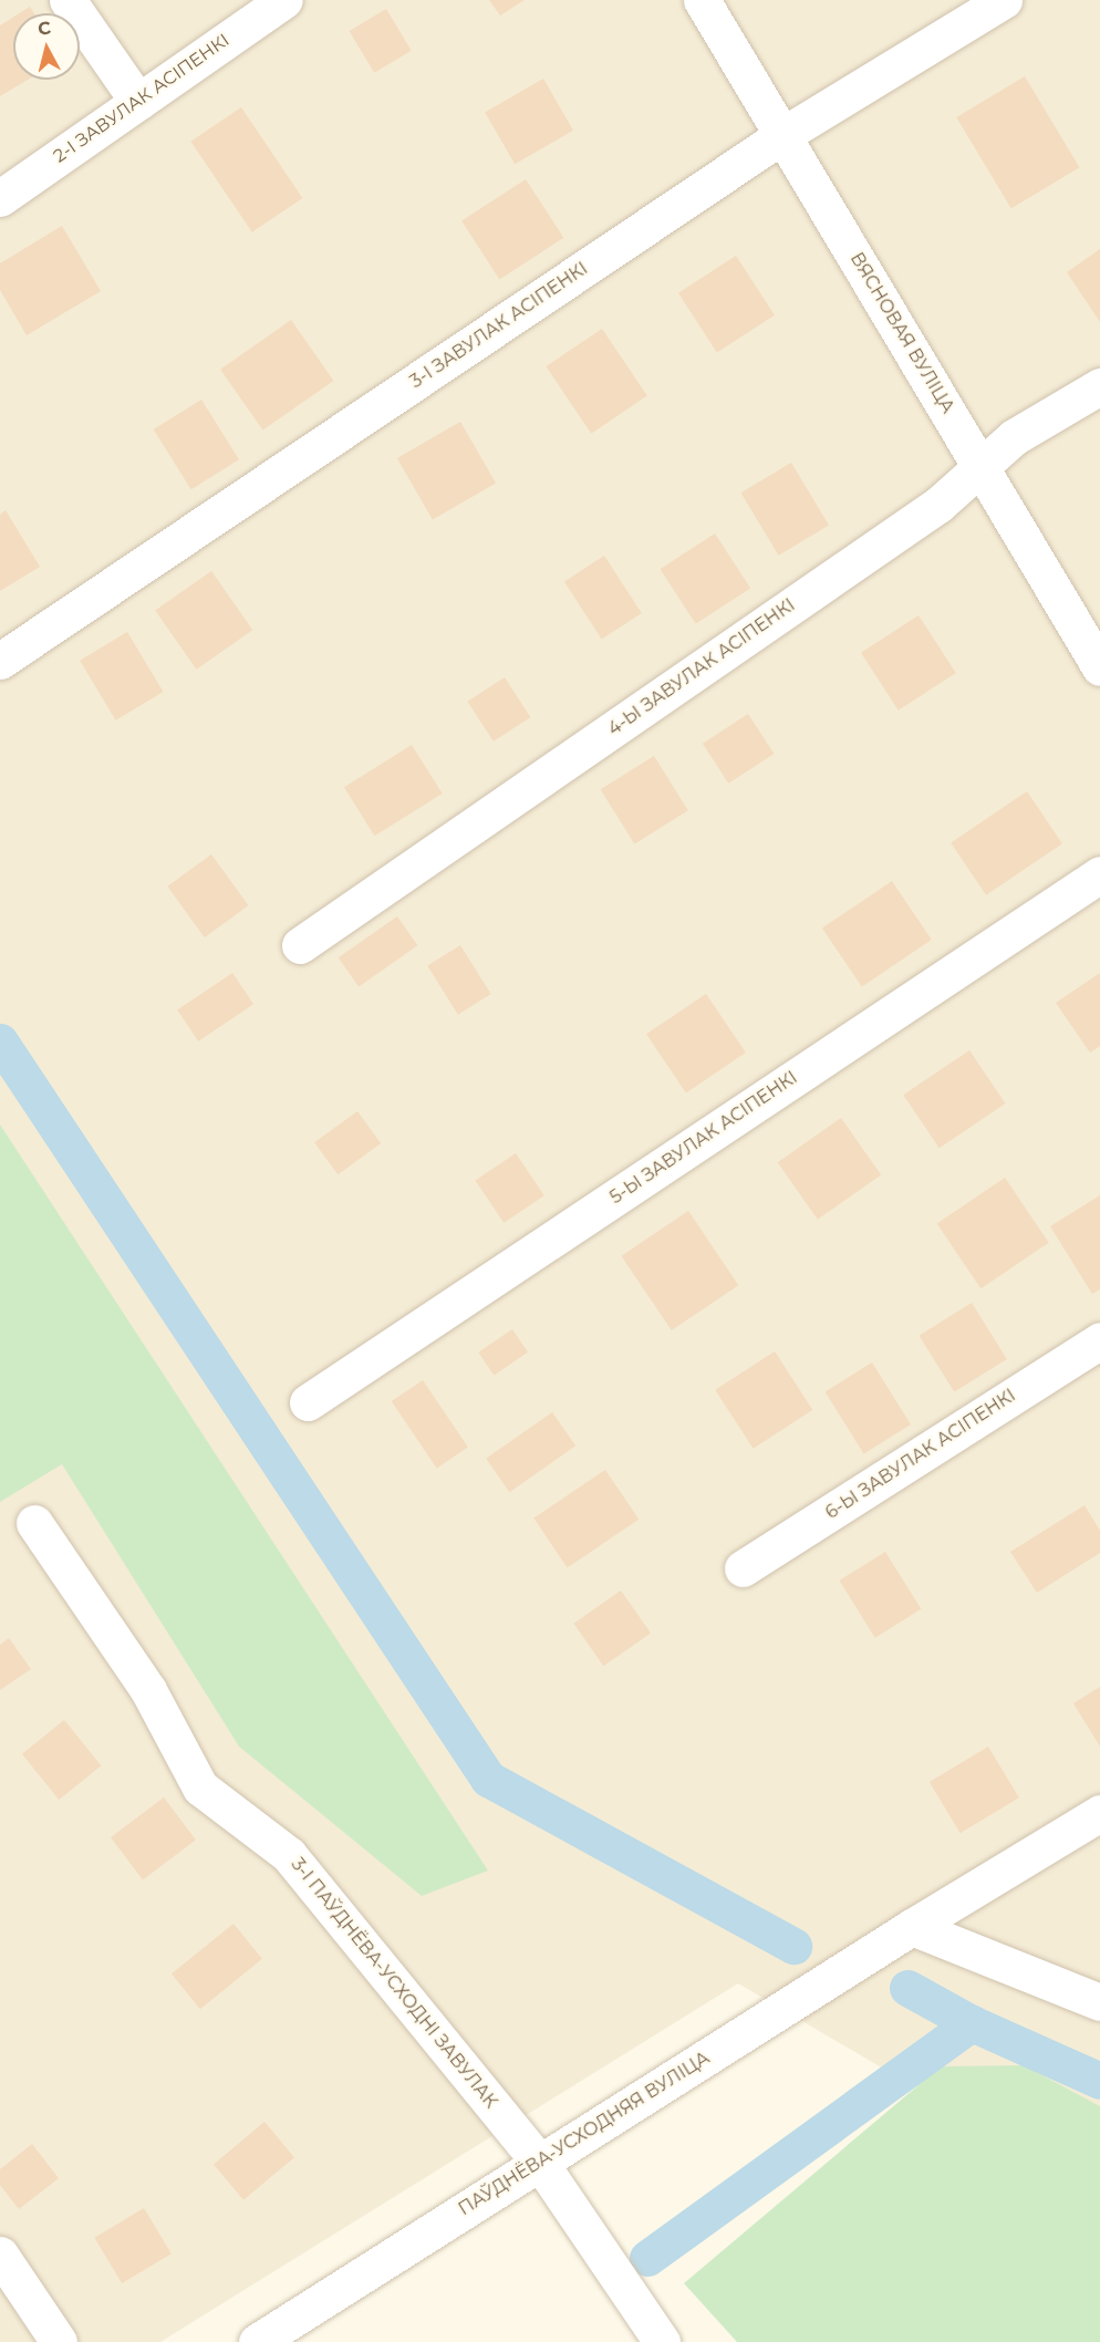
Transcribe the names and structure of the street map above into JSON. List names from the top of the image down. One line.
{"streets":{"street":["2-І ЗАВУЛАК АСІПЕНКІ","3-І ЗАВУЛАК АСІПЕНКІ","ВЯСНОВАЯ ВУЛІЦА","4-Ы ЗАВУЛАК АСІПЕНКІ","5-Ы ЗАВУЛАК АСІПЕНКІ","6-Ы ЗАВУЛАК АСІПЕНКІ","3-І ПАЎДНЁВА-УСХОДНІ ЗАВУЛАК","ПАЎДНЁВА-УСХОДНЯЯ ВУЛІЦА"]},"crossings":[["3-І ЗАВУЛАК АСІПЕНКІ","ВЯСНОВАЯ ВУЛІЦА"],["ВЯСНОВАЯ ВУЛІЦА","4-Ы ЗАВУЛАК АСІПЕНКІ"],["3-І ПАЎДНЁВА-УСХОДНІ ЗАВУЛАК","ПАЎДНЁВА-УСХОДНЯЯ ВУЛІЦА"]],"north":"top"}
